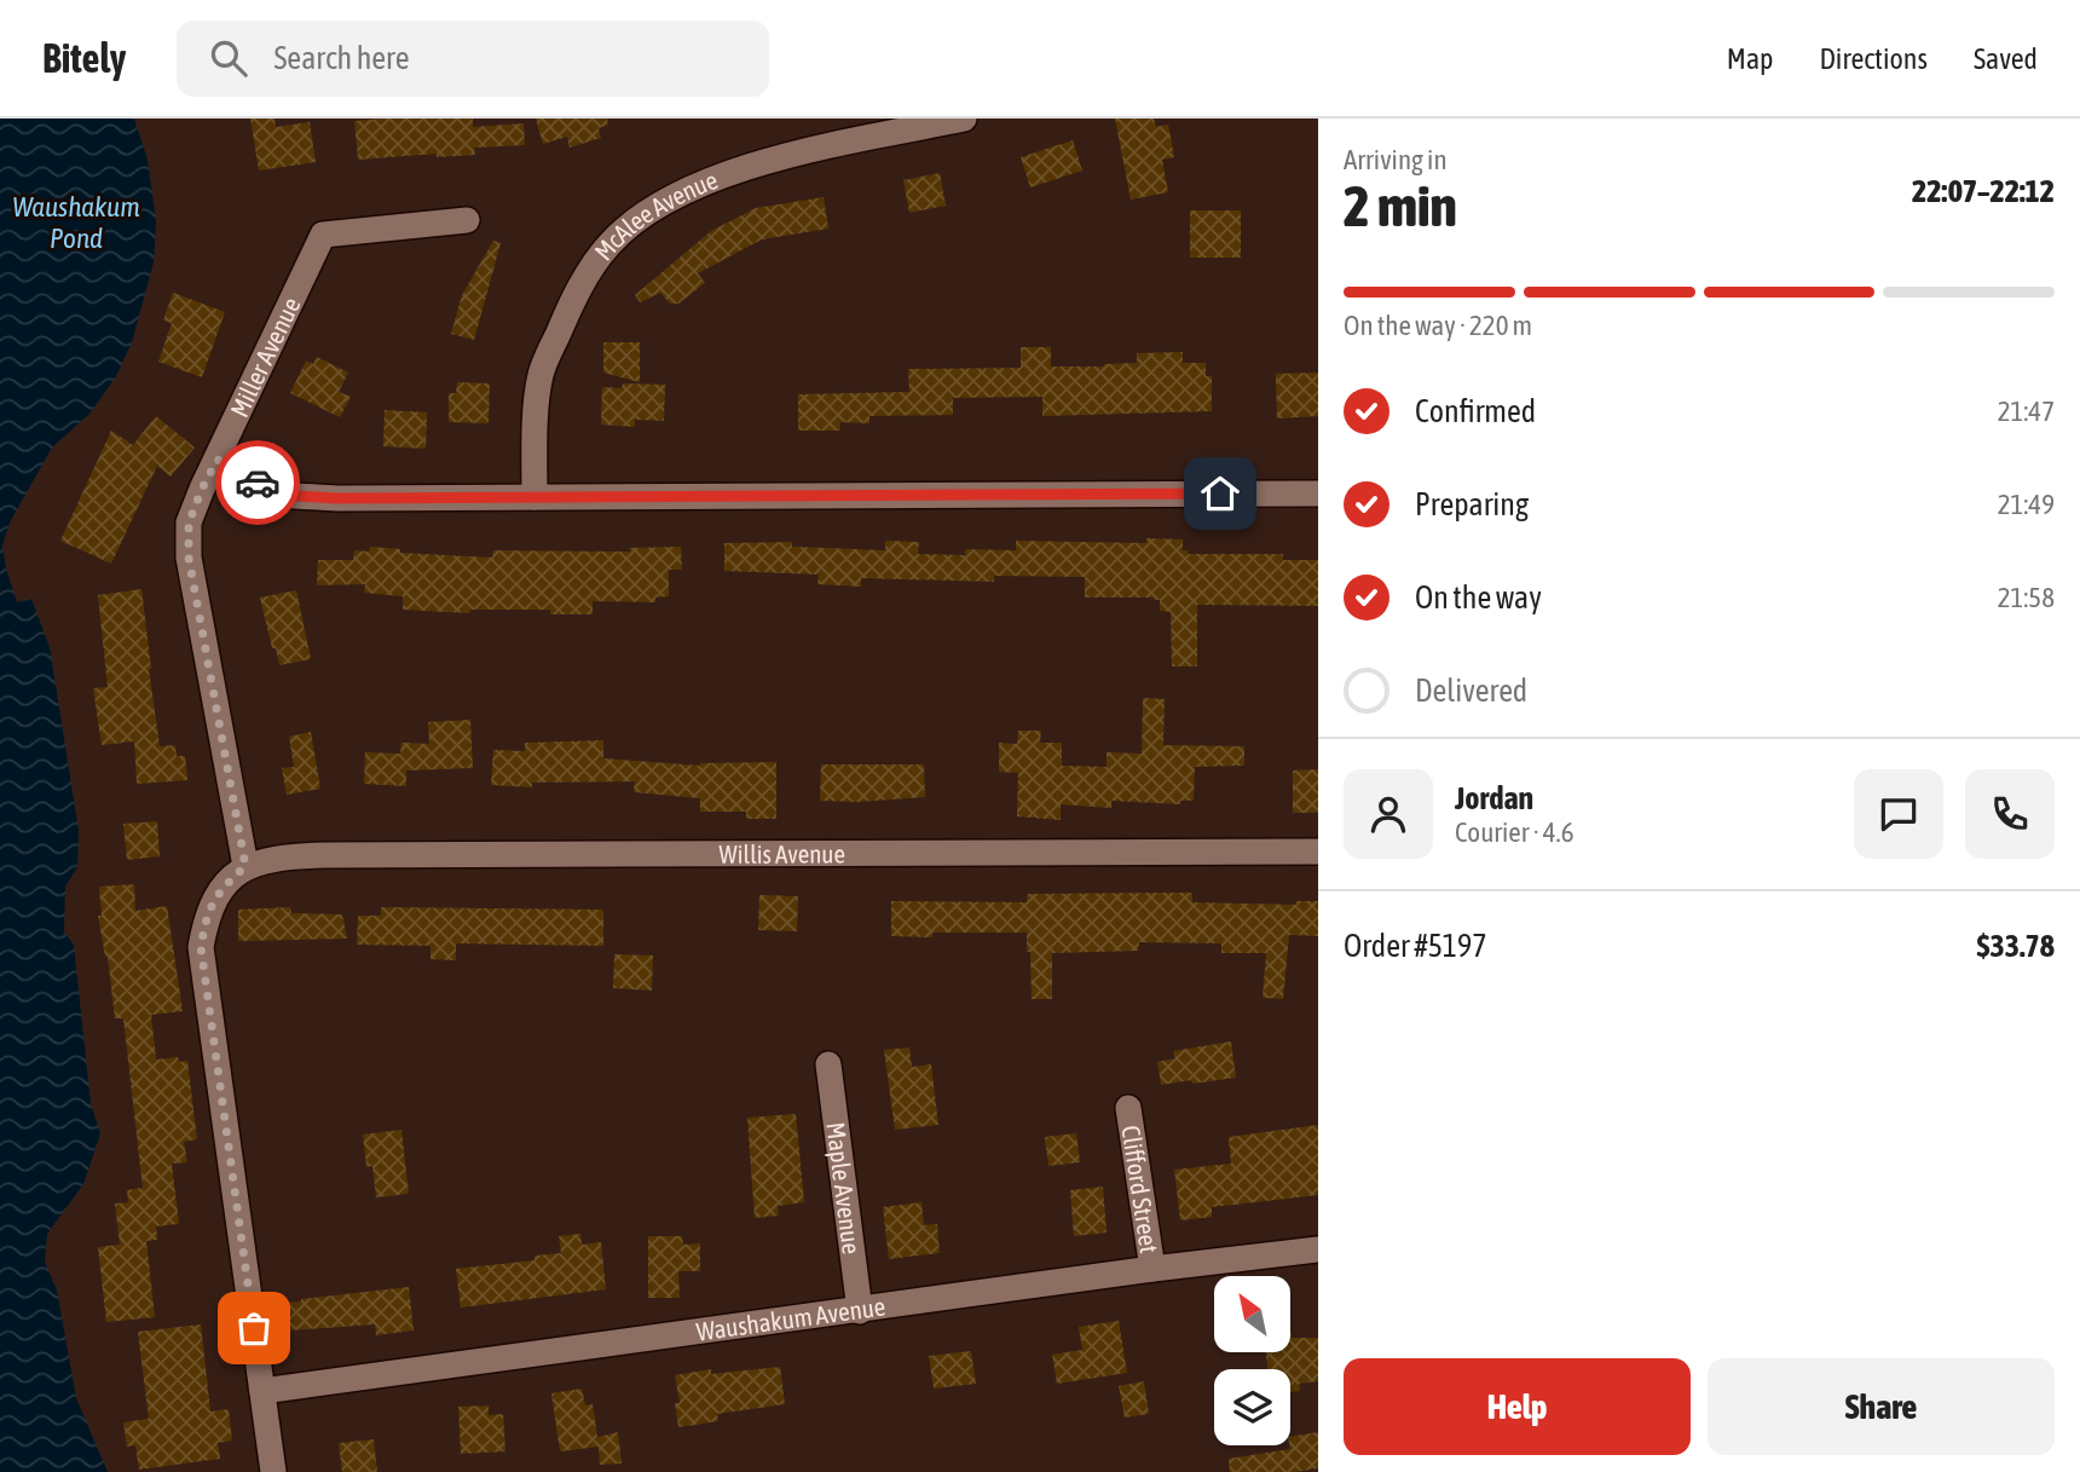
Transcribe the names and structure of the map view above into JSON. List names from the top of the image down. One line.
{"streets":{"street":["McAlee Avenue","Miller Avenue","Willis Avenue","Maple Avenue","Clifford Street","Waushakum Avenue"]},"crossings":[["Miller Avenue","Willis Avenue"],["Maple Avenue","Waushakum Avenue"],["Clifford Street","Waushakum Avenue"]],"water":["Waushakum Pond"],"north":"top left","page":{"header":"Bitely","search":"Search here","nav":["Map","Directions","Saved"],"heading":["2 min","Arriving in","22:07–22:12"],"panel":["Jordan","Courier · 4.6","Order #5197","$33.78"],"bar":"On the way · 220 m","list":[["Confirmed","21:47"],["Preparing","21:49"],["On the way","21:58"],"Delivered"],"buttons":["Help","Share"]}}
